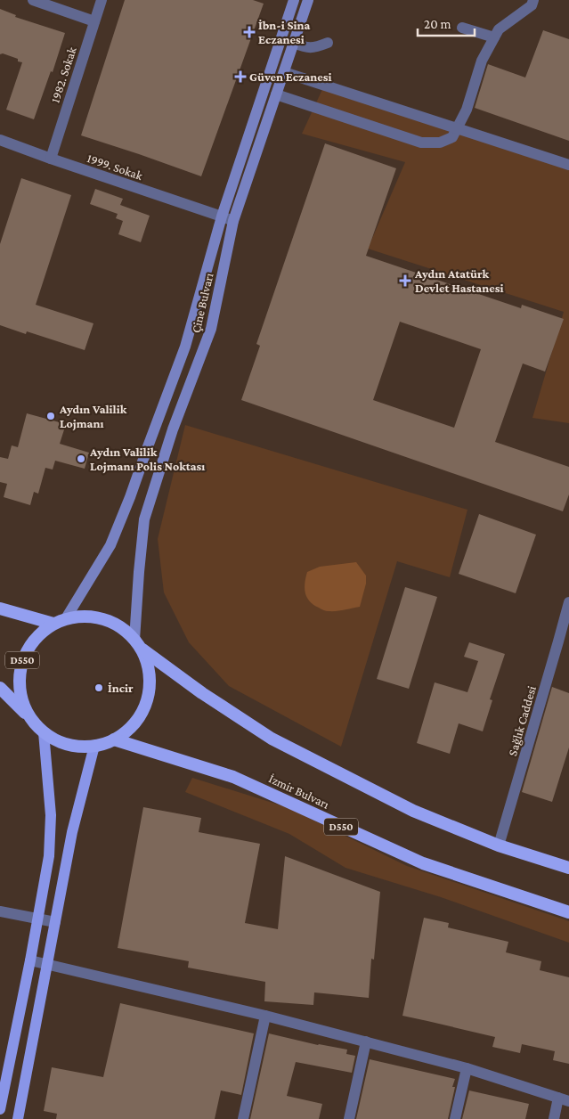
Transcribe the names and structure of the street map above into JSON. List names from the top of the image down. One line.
{"streets":{"highway":["D550","İzmir Bulvarı"],"main road":["Çine Bulvarı"],"street":["1982. Sokak","1999. Sokak","Sağlık Caddesi"]},"crossings":[["1982. Sokak","1999. Sokak"],["1999. Sokak","Çine Bulvarı"],["Çine Bulvarı","D550"],["Çine Bulvarı","İzmir Bulvarı"],["D550","Sağlık Caddesi"],["D550","İzmir Bulvarı"]],"places":{"health":["İbn-i Sina Eczanesi","Güven Eczanesi","Aydın Atatürk Devlet Hastanesi"],"other":["Aydın Valilik Lojmanı","Aydın Valilik Lojmanı Polis Noktası","İncir"]},"scale_bar":"20 m"}
